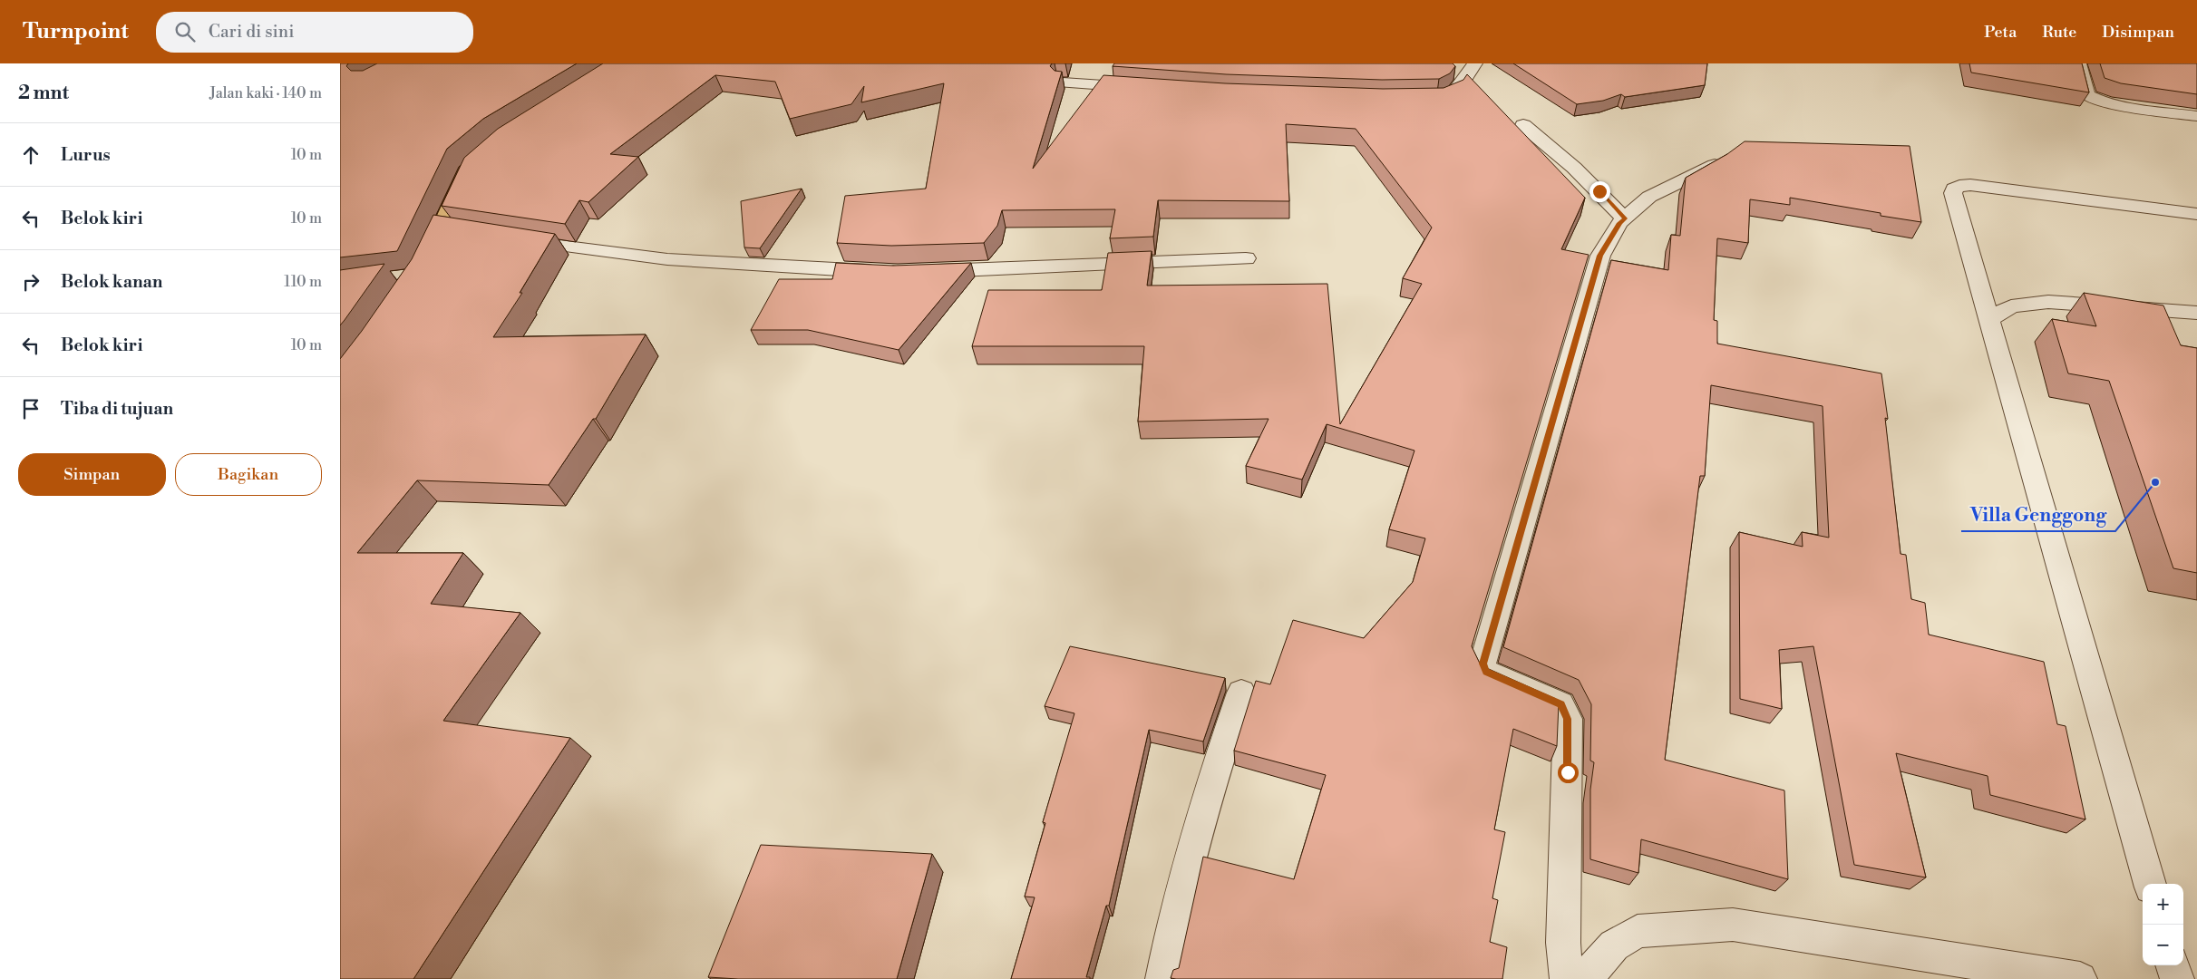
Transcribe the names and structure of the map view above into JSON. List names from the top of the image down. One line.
{"places":["Villa Genggong"],"page":{"header":"Turnpoint","search":"Cari di sini","nav":["Peta","Rute","Disimpan"],"heading":["2 mnt","Jalan kaki · 140 m"],"list":[["Lurus","10 m"],["Belok kiri","10 m"],["Belok kanan","110 m"],["Belok kiri","10 m"],"Tiba di tujuan"],"buttons":["Simpan","Bagikan"],"map_buttons":["+","−"]}}
